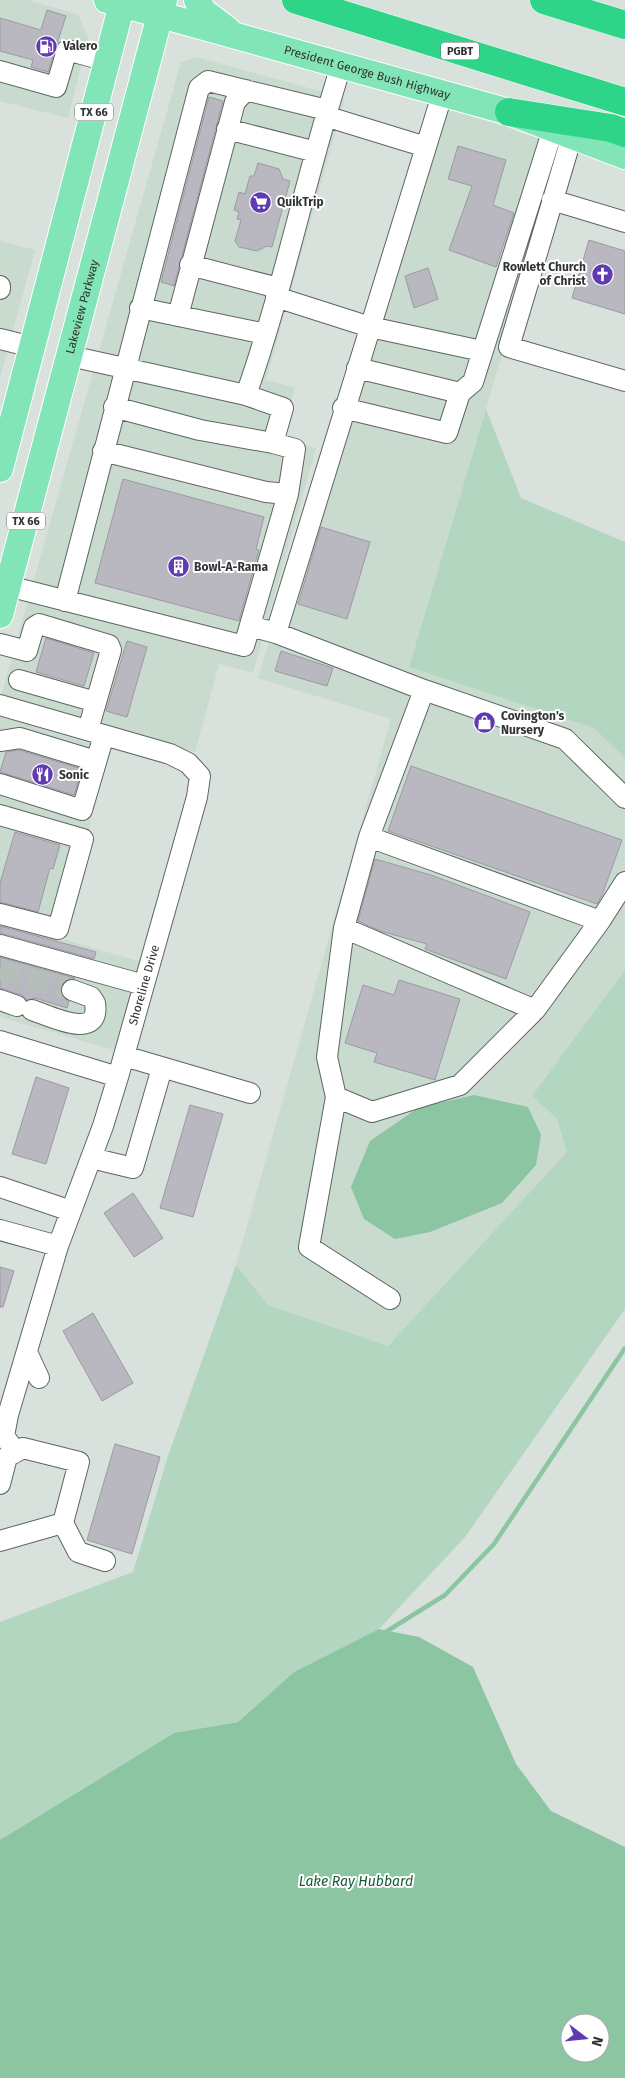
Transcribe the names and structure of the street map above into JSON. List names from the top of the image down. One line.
{"streets":{"highway":["PGBT"],"main road":["President George Bush Highway","TX 66","Lakeview Parkway"],"street":["Shoreline Drive"]},"crossings":[["President George Bush Highway","TX 66"],["President George Bush Highway","Lakeview Parkway"]],"water":["Lake Ray Hubbard"],"places":{"fuel station":["Valero"],"supermarket":["QuikTrip"],"church":["Rowlett Church of Christ"],"building":["Bowl-A-Rama"],"shop":["Covington's Nursery"],"restaurant":["Sonic"]},"north":"right"}
